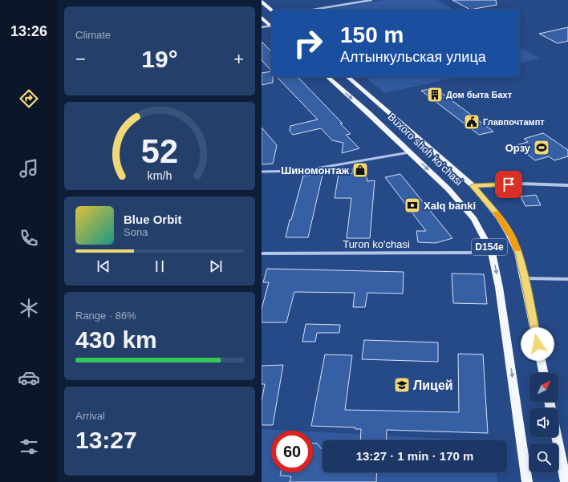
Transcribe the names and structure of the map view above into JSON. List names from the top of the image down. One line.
{"streets":{"main road":["Buxoro shoh ko'chasi","D154e"],"street":["Turon ko'chasi"]},"crossings":[["Buxoro shoh ko'chasi","Turon ko'chasi"]],"places":{"building":["Дом быта Бахт"],"public building":["Главпочтампт"],"sports":["Орзу"],"shop":["Шиномонтаж"],"bank":["Xalq banki"],"school or university":["Лицей"]},"north":"top right","page":{"tabs":"13:26","tile":["Climate",["Range · 86%","430 km"],["Arrival","13:27"]],"turn":["150 m","Алтынкульская улица"],"heat":["−","19°","+"],"song":["Blue Orbit","Sona"],"limit":"60","trip":"13:27 · 1 min · 170 m","gauge":["52","km/h"]}}
